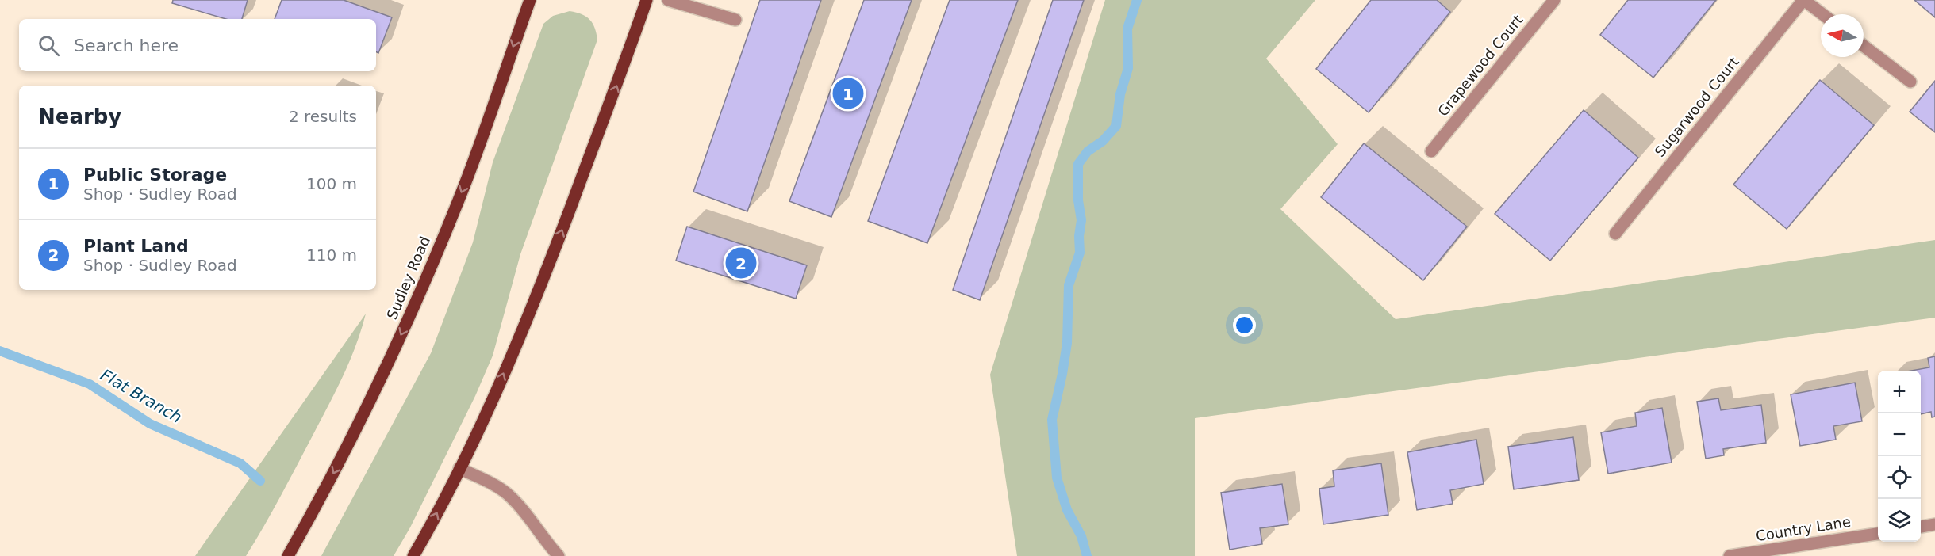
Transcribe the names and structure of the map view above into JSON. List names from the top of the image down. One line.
{"streets":{"main road":["Sudley Road"],"street":["Grapewood Court","Sugarwood Court","Country Lane"]},"one_way":["Sudley Road"],"water":["Flat Branch"],"north":"left","page":{"search":"Search here","pins":["1","2"],"heading":["Nearby","2 results"],"list":[{"mark":"1","name":"Public Storage","note":"Shop · Sudley Road","value":"100 m"},{"mark":"2","name":"Plant Land","note":"Shop · Sudley Road","value":"110 m"}],"map_buttons":["+","−"]}}
